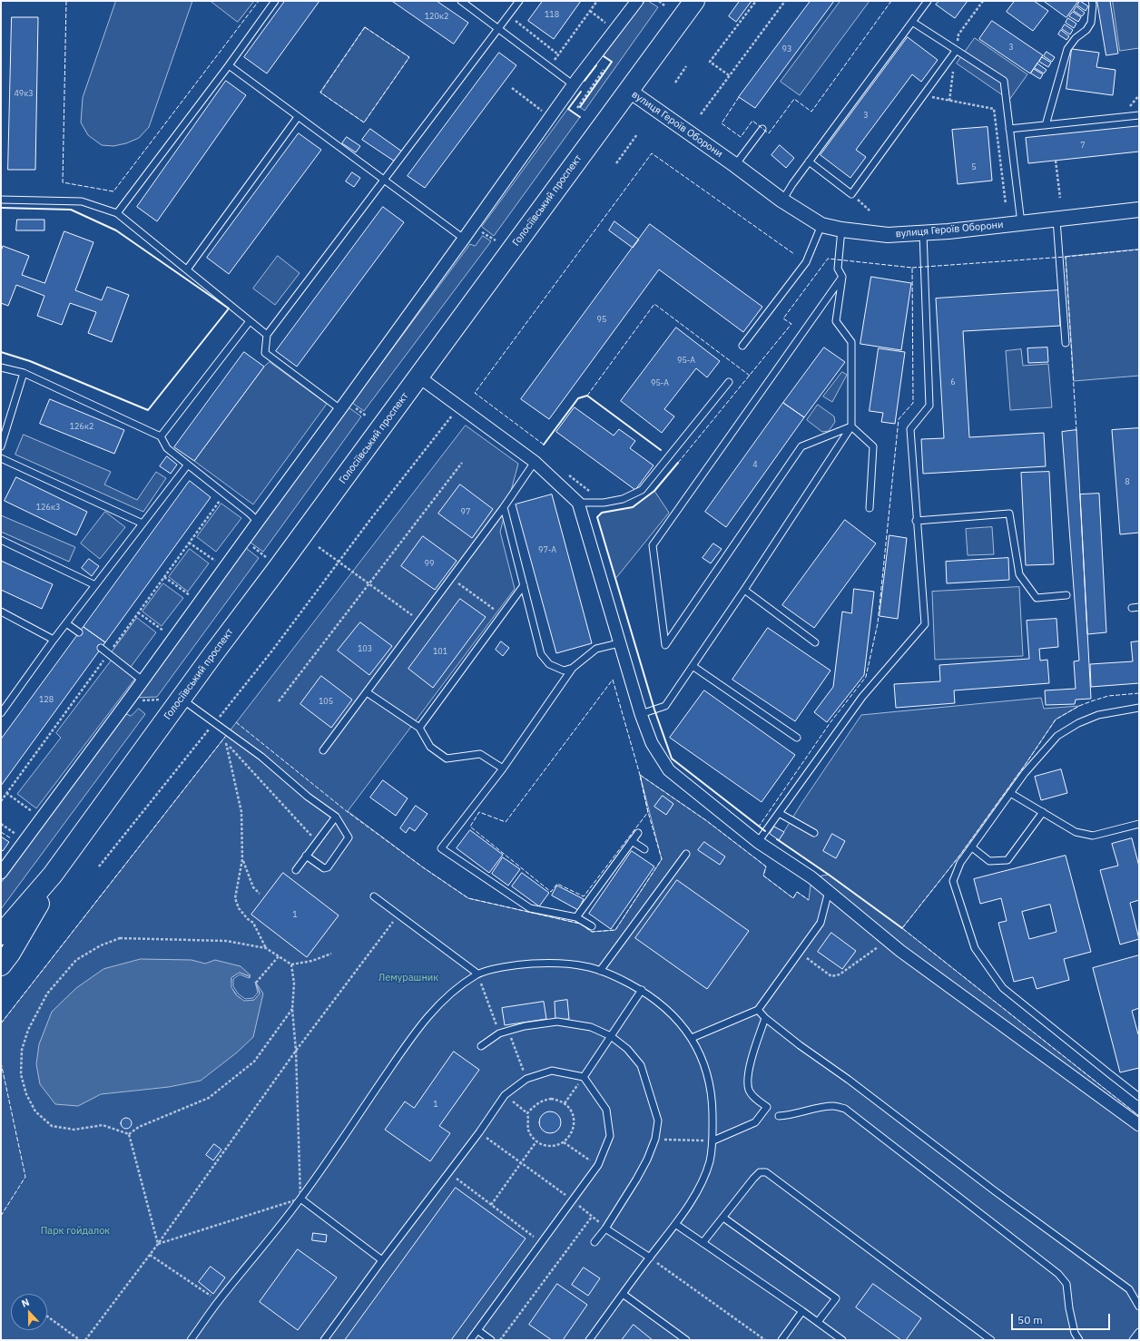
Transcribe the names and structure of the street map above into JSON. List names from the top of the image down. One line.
{"streets":{"highway":["Голосіївський проспект"],"street":["вулиця Героїв Оборони"]},"crossings":[["вулиця Героїв Оборони","Голосіївський проспект"]],"parks":["Лемурашник","Парк гойдалок"],"house_numbers":["118","120к2","3","93","49к3","3","7","5","95","95-А","6","95-А","126к2","4","8","126к3","97","97-А","99","103","101","128","105","1","1"],"scale_bar":"50 m","north":"top"}
